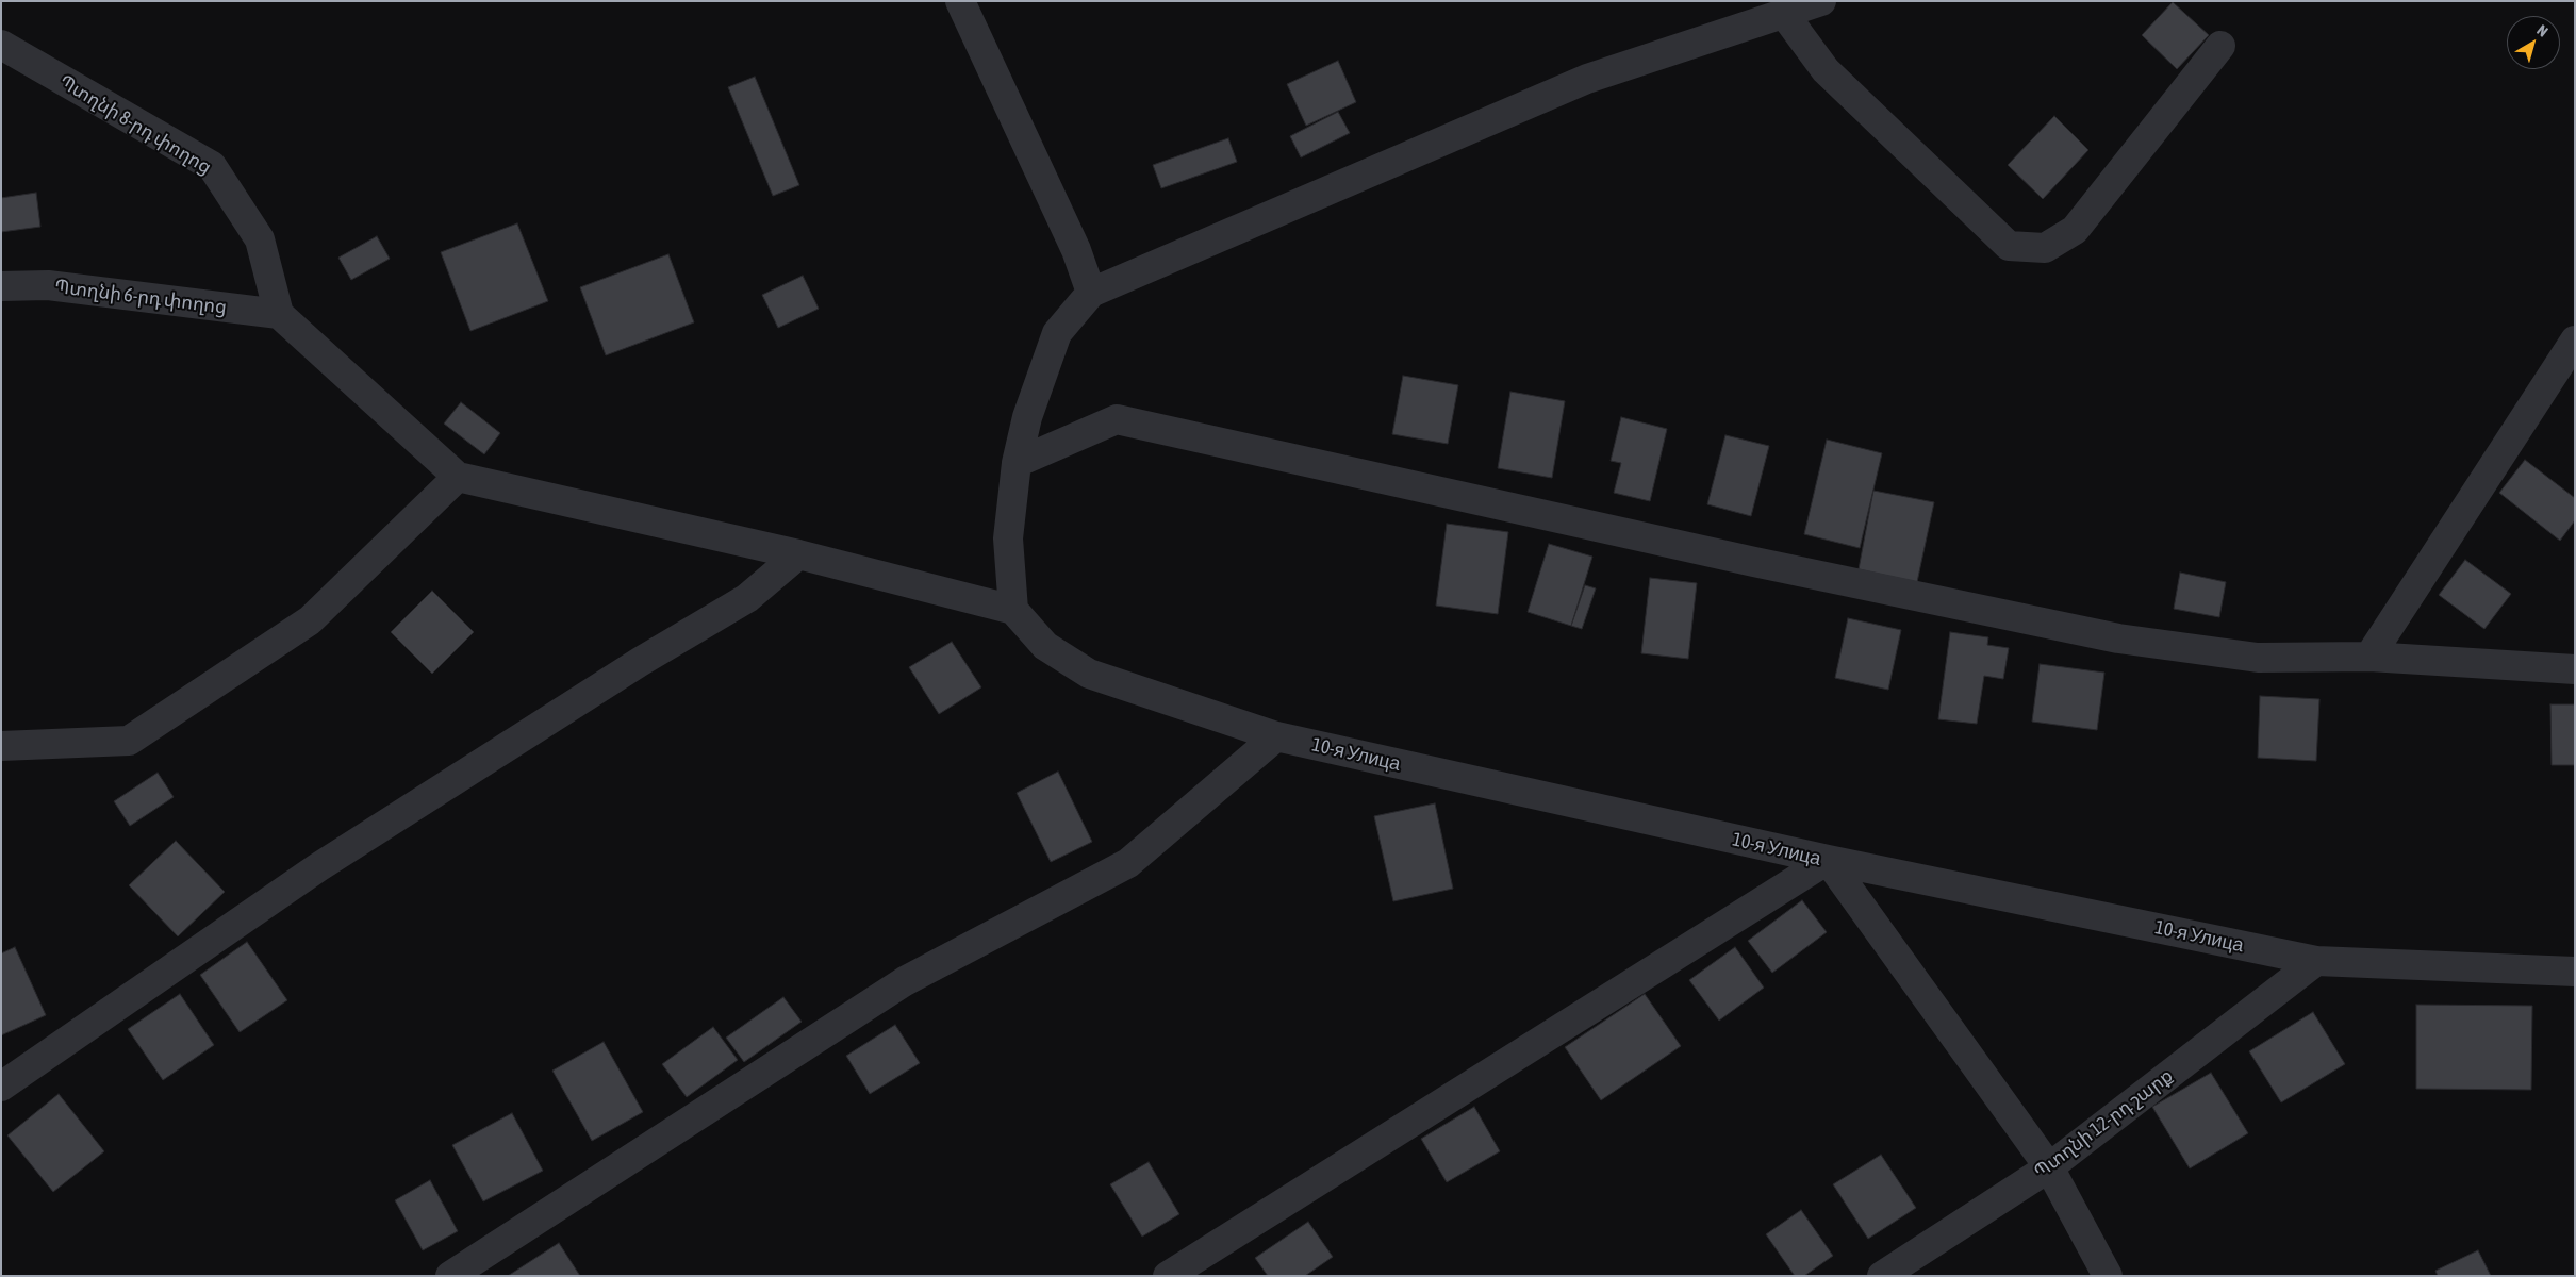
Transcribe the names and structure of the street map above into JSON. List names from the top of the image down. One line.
{"streets":{"street":["Պտղնի 8-րդ փողոց","Պտղնի 6-րդ փողոց","10-я Улица","Պտղնի 12-րդ շարք"]},"crossings":[["Պտղնի 8-րդ փողոց","Պտղնի 6-րդ փողոց"],["10-я Улица","Պտղնի 12-րդ շարք"]],"north":"top right"}
